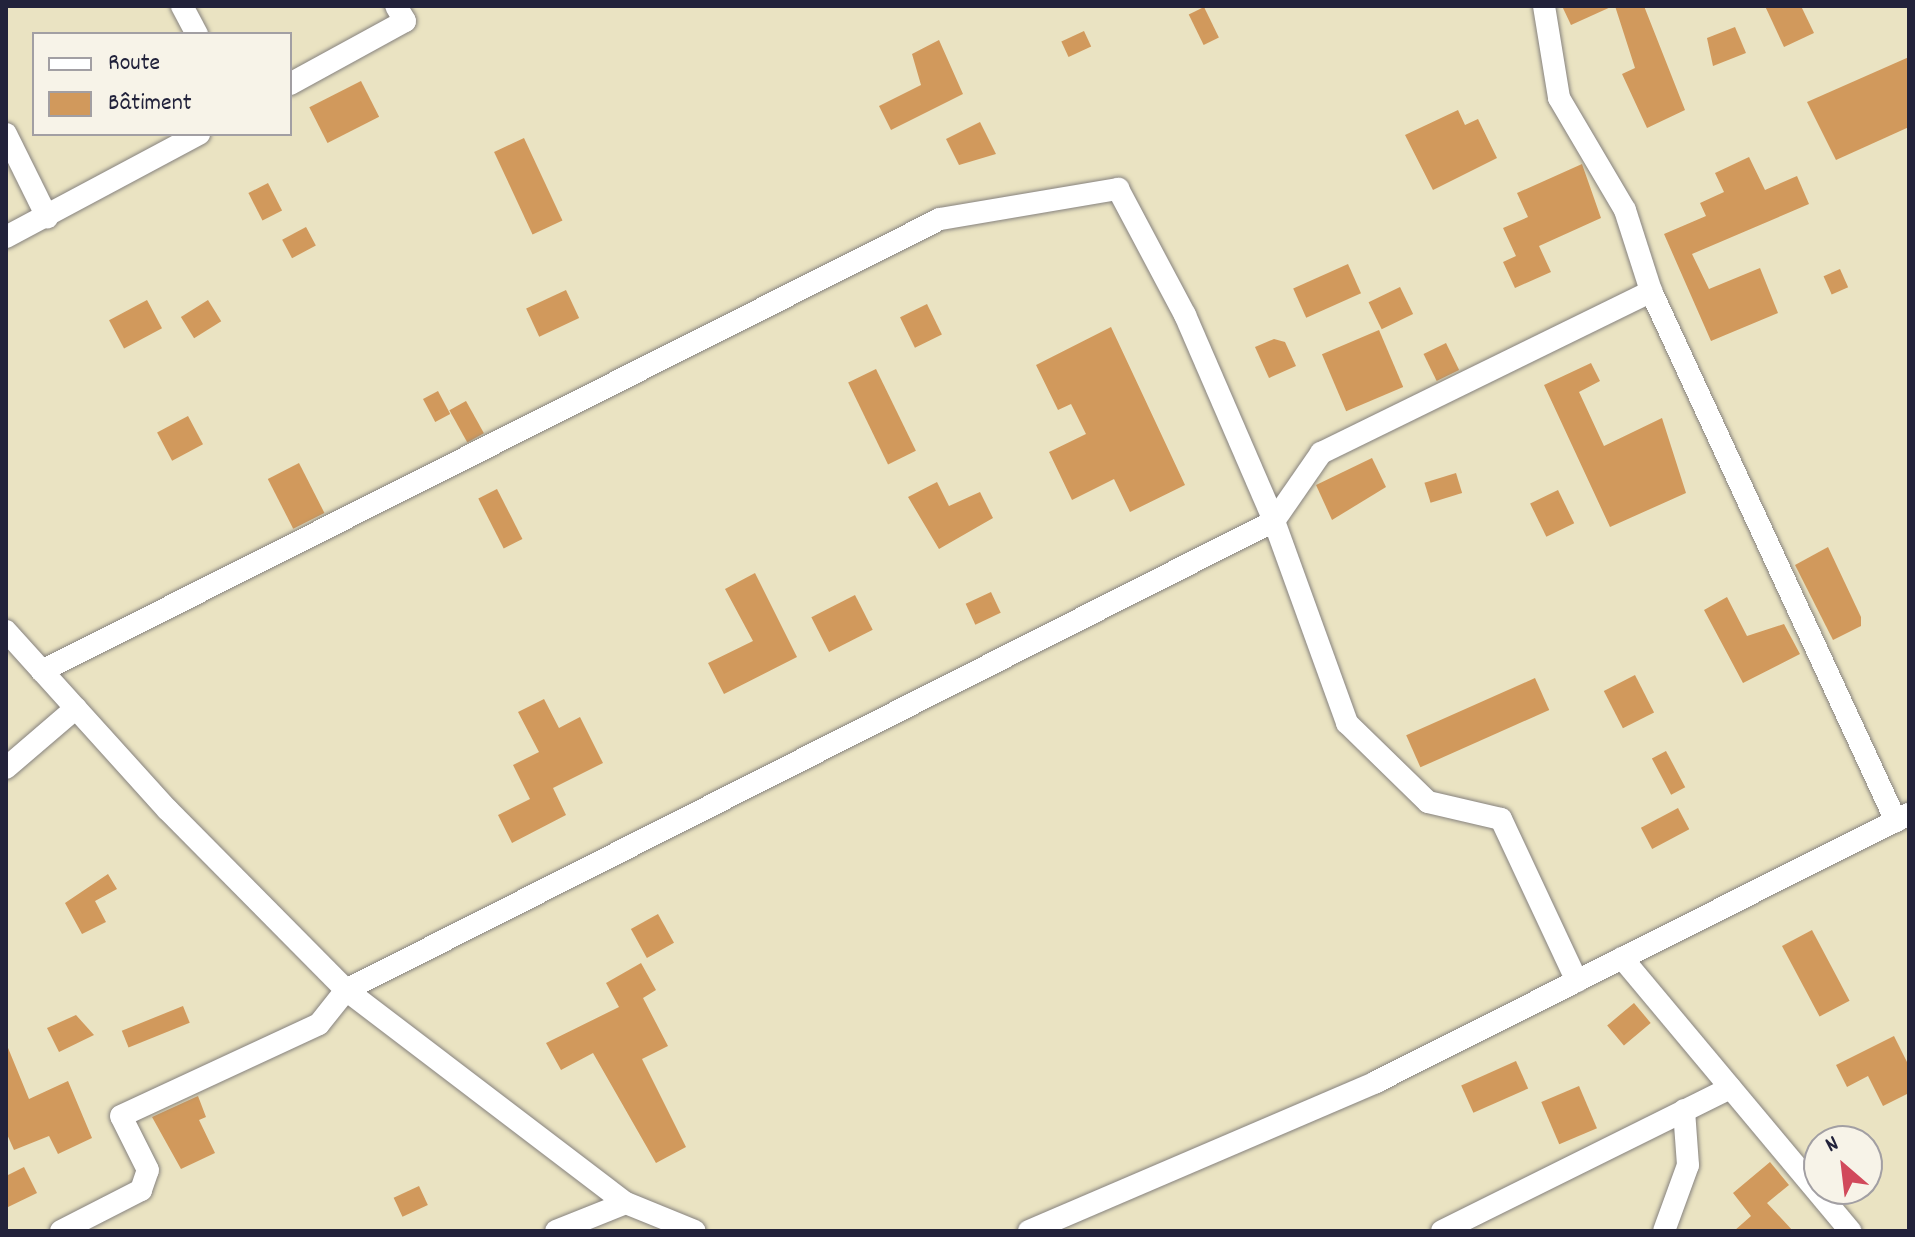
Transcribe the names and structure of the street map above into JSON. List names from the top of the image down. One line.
{"legend":["Route","Bâtiment"],"north":"top left"}
